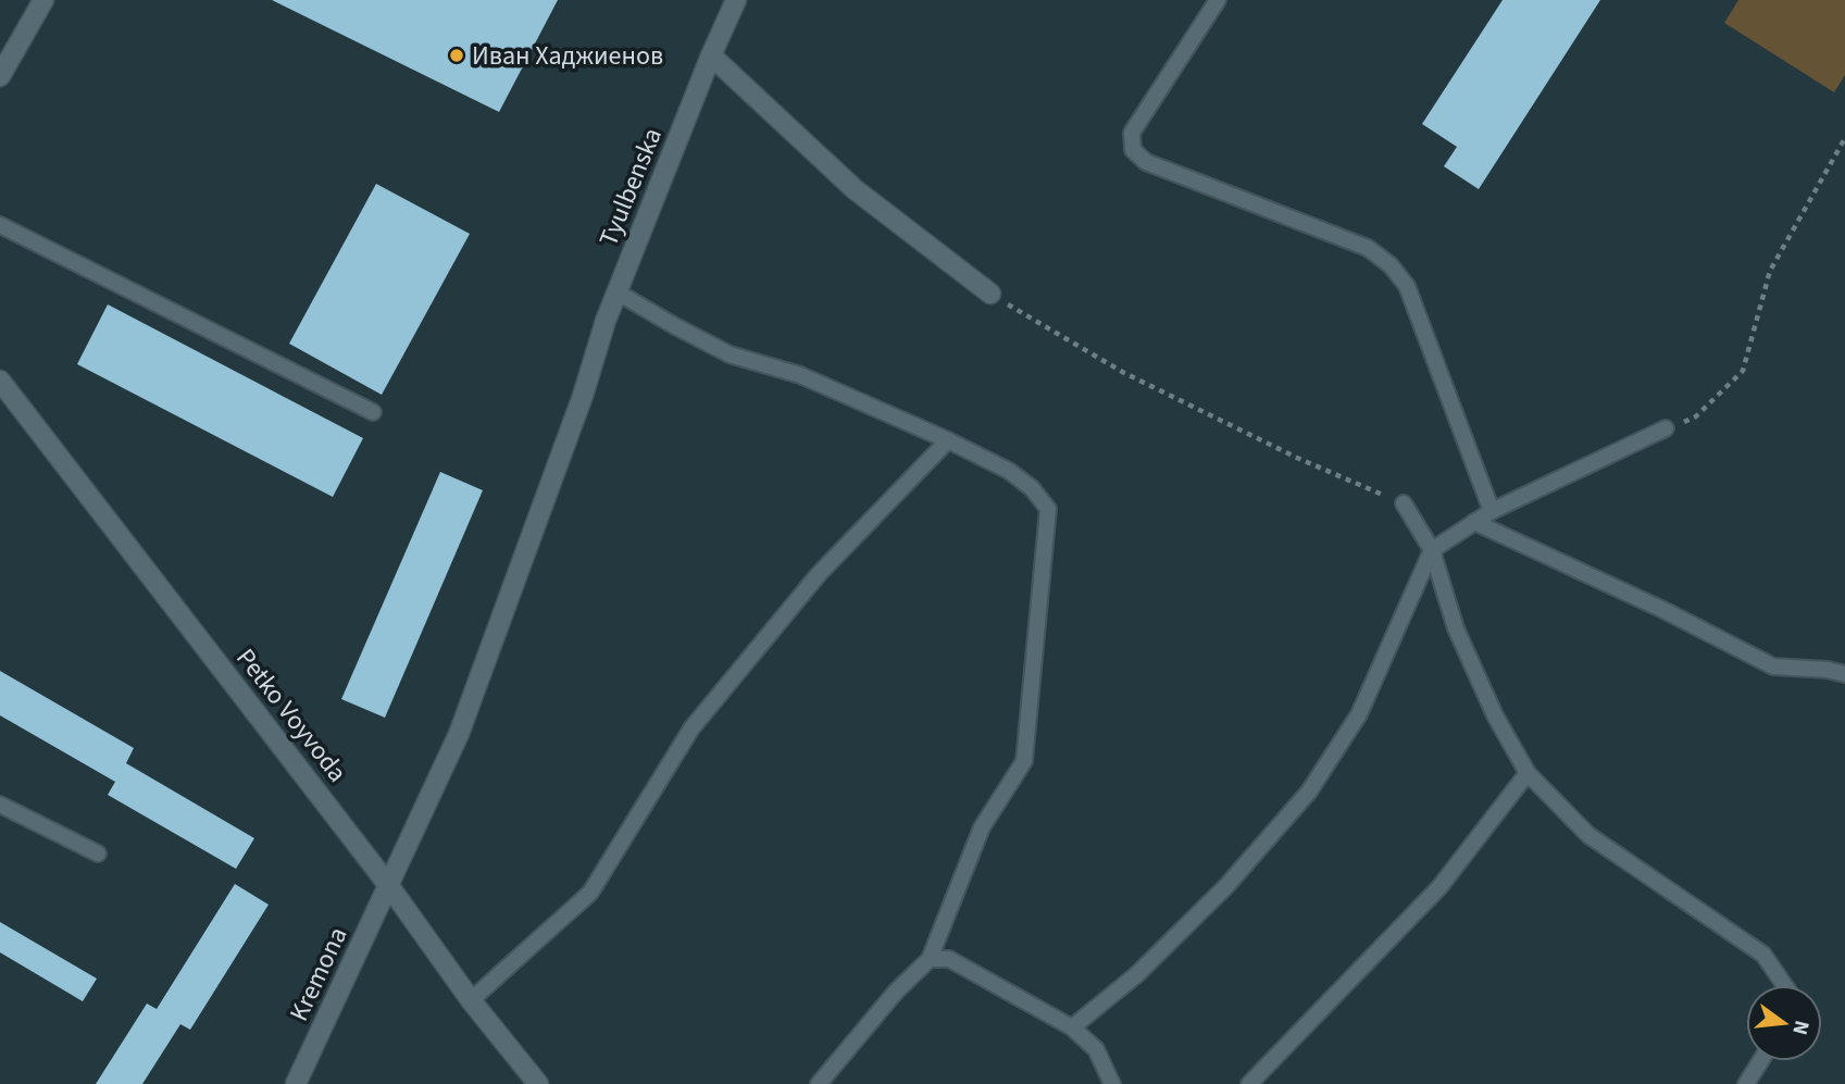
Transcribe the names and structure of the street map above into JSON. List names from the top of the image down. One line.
{"streets":{"street":["Tyulbenska","Petko Voyvoda","Kremona"]},"crossings":[["Tyulbenska","Kremona"],["Petko Voyvoda","Kremona"]],"places":["Иван Хаджиенов"],"north":"right"}
